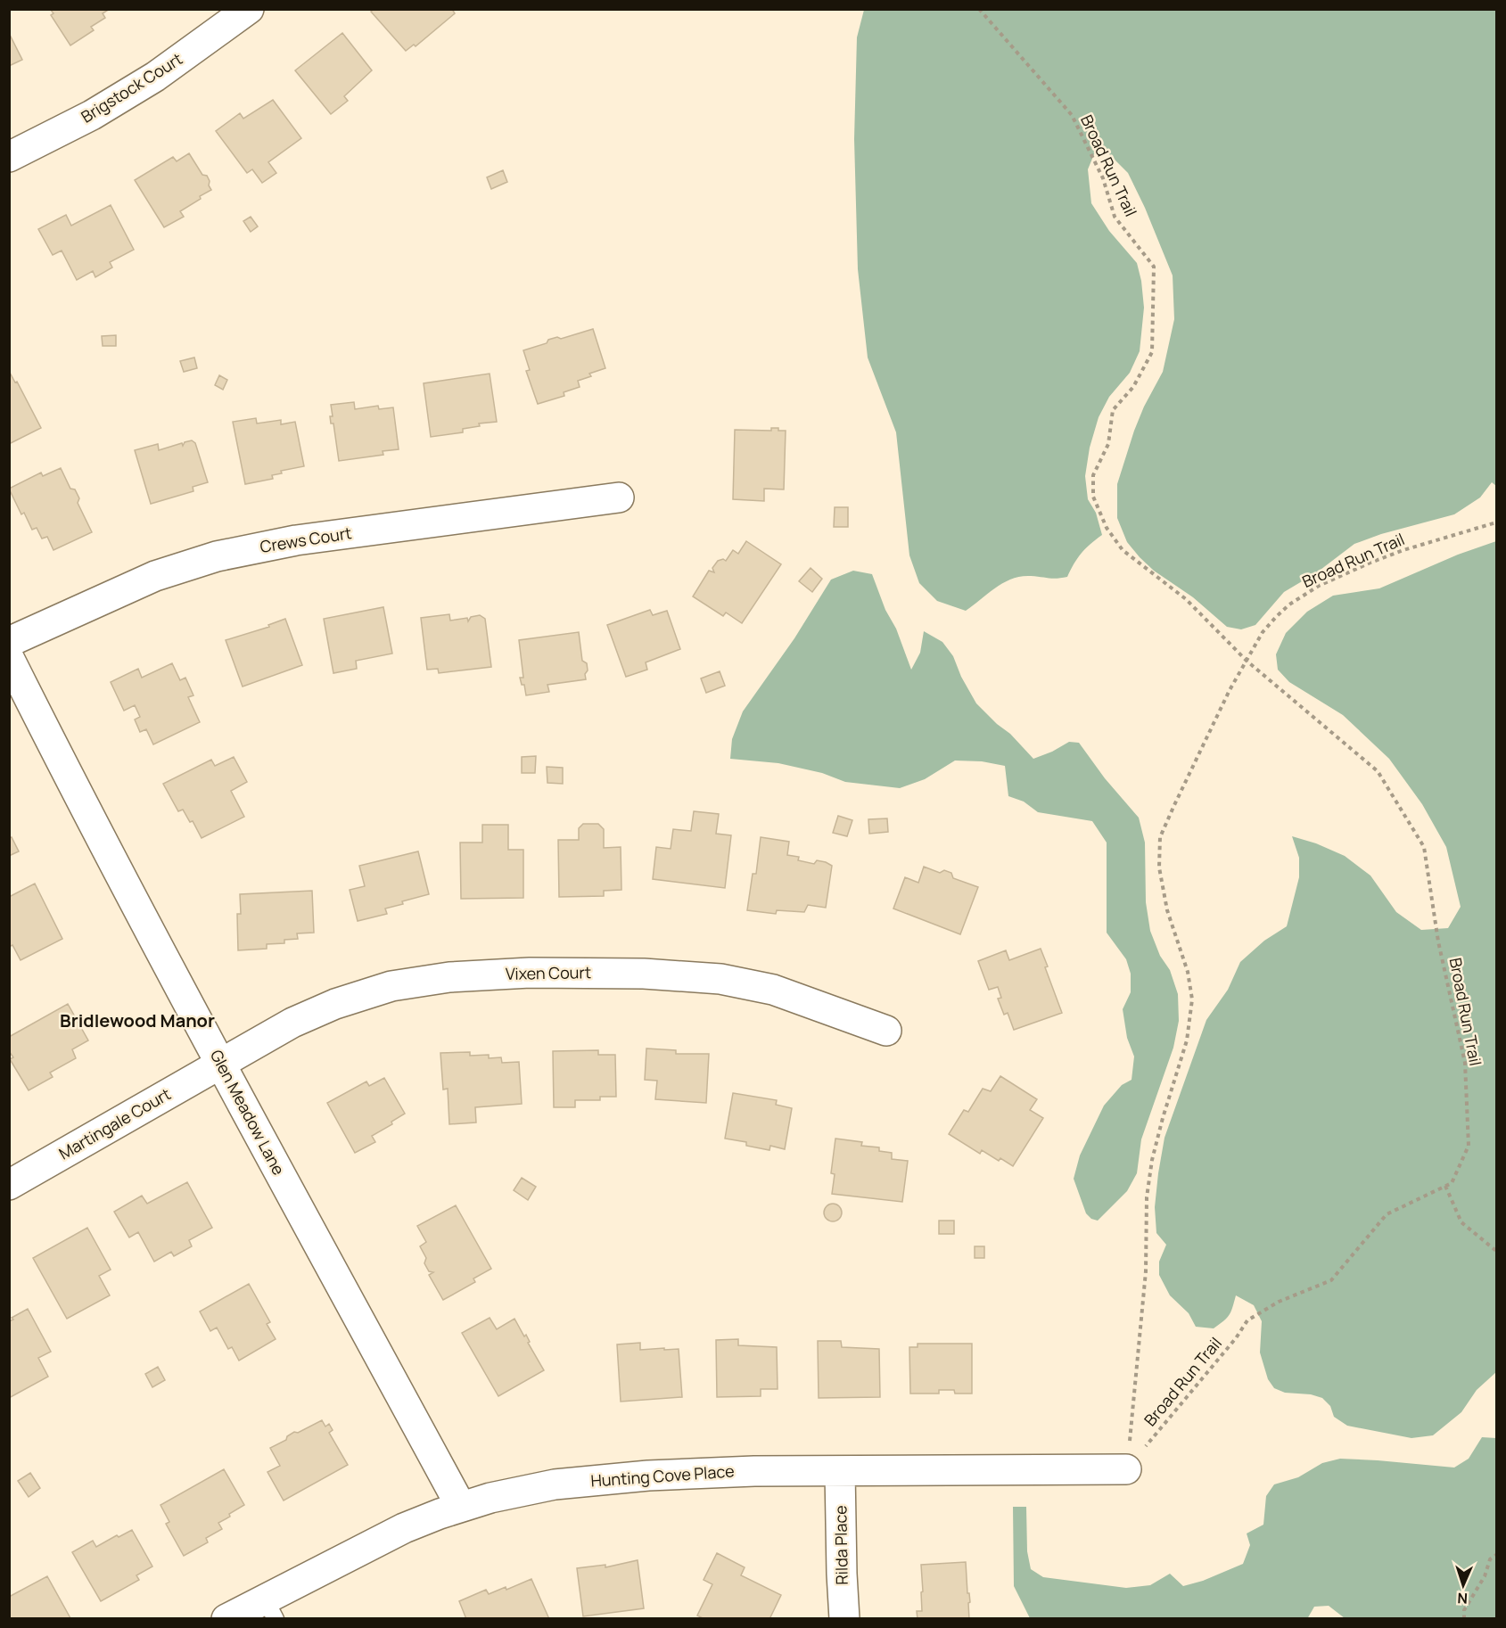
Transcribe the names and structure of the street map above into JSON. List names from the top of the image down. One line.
{"streets":{"street":["Brigstock Court","Crews Court","Vixen Court","Glen Meadow Lane","Martingale Court","Hunting Cove Place","Rilda Place"],"path":["Broad Run Trail"]},"crossings":[["Broad Run Trail","Hunting Cove Place"],["Vixen Court","Glen Meadow Lane"],["Vixen Court","Martingale Court"],["Glen Meadow Lane","Martingale Court"],["Glen Meadow Lane","Hunting Cove Place"],["Hunting Cove Place","Rilda Place"]],"districts":["Bridlewood Manor"],"north":"bottom"}
